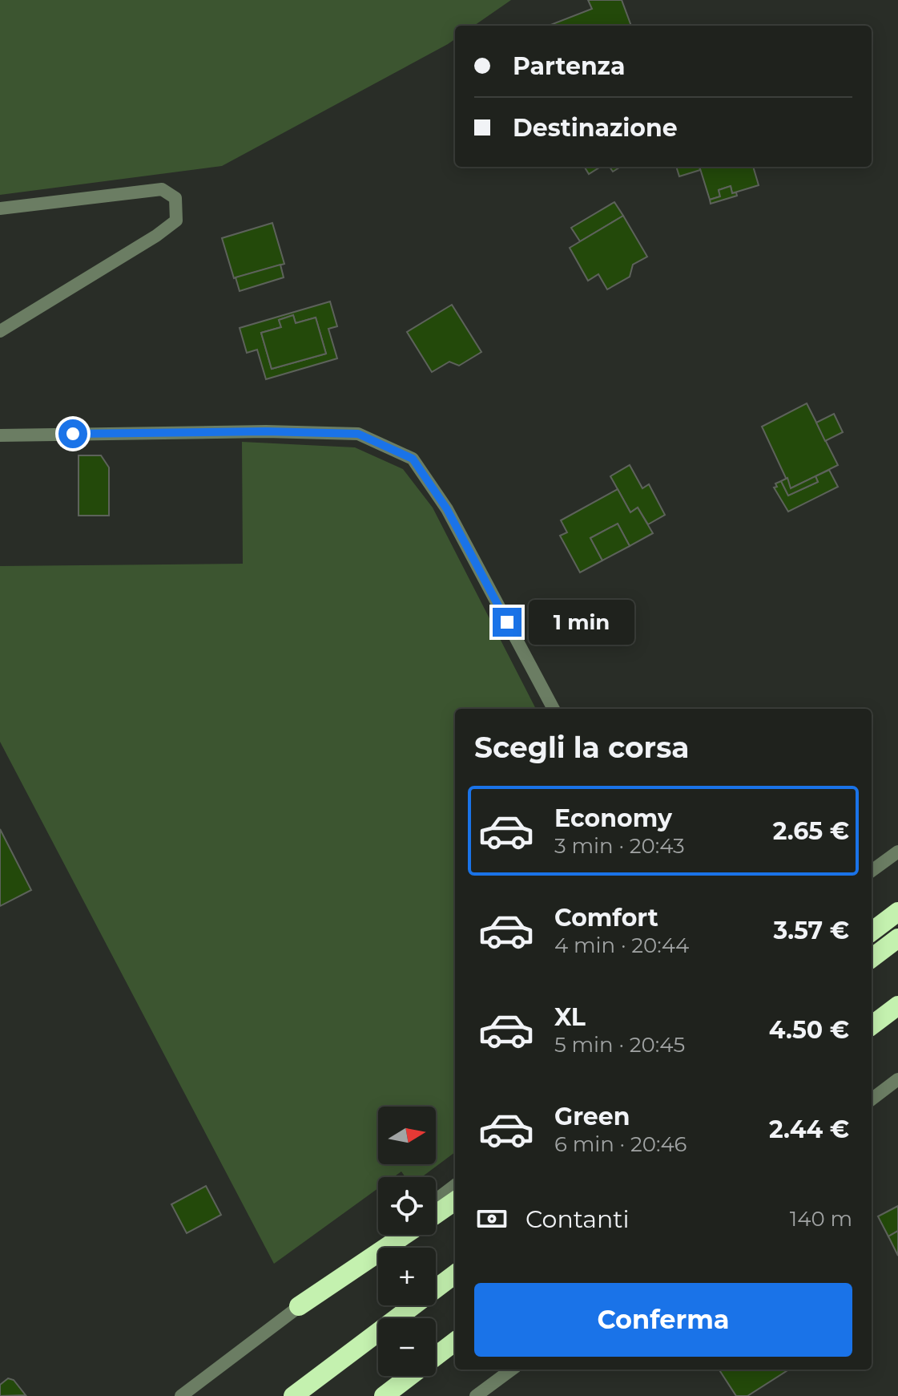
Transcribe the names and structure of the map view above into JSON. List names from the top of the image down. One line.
{"north":"right","page":{"banner":["Partenza","Destinazione"],"bubble":"1 min","heading":"Scegli la corsa","list":[{"name":"Economy","note":"3 min · 20:43","value":"2.65 €"},{"name":"Comfort","note":"4 min · 20:44","value":"3.57 €"},{"name":"XL","note":"5 min · 20:45","value":"4.50 €"},{"name":"Green","note":"6 min · 20:46","value":"2.44 €"}],"map_buttons":["+","−"],"pay":["Contanti","140 m"],"buttons":"Conferma"}}
